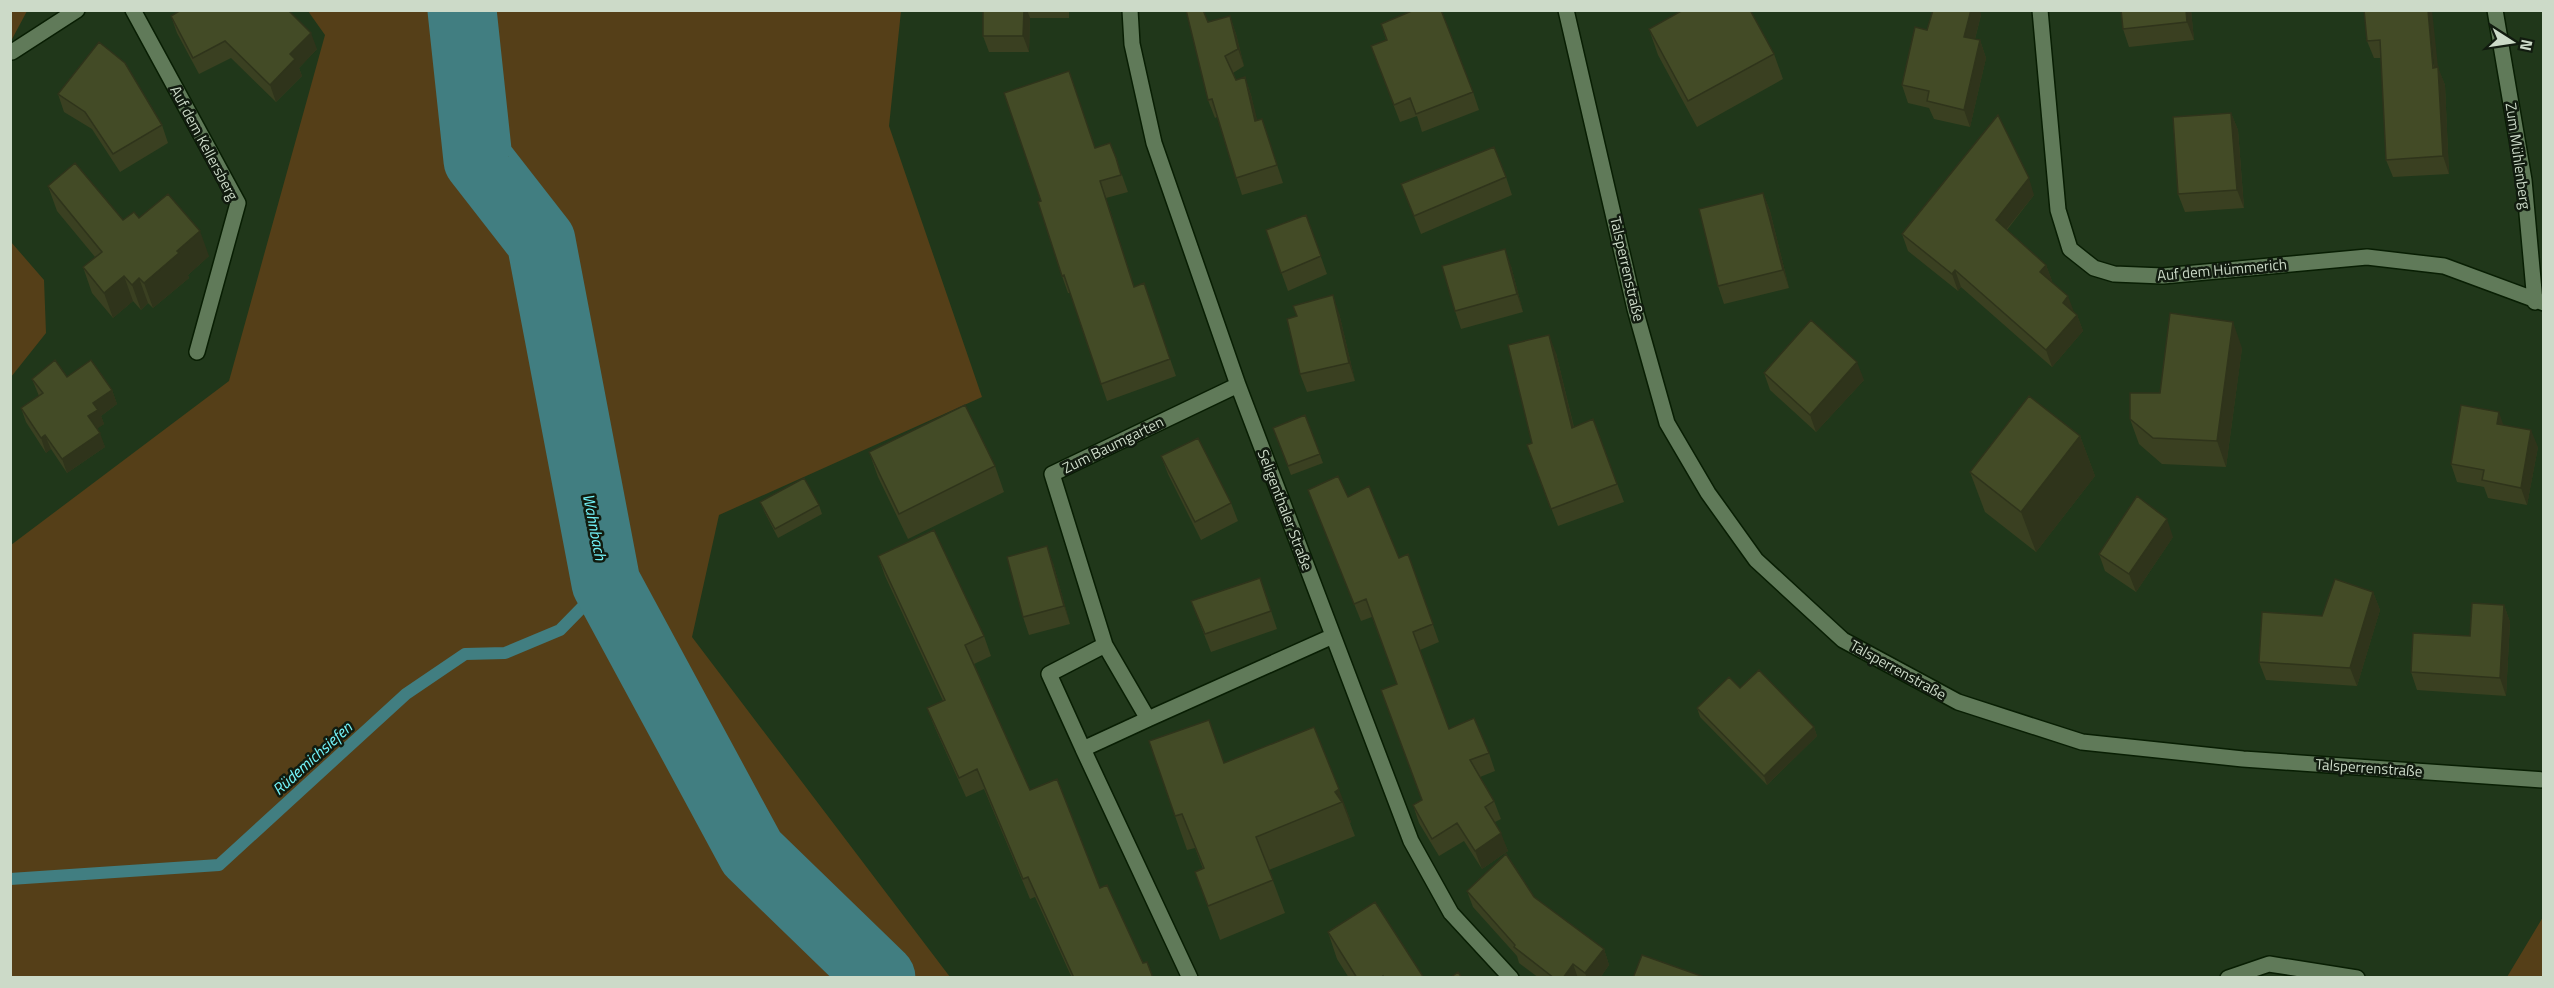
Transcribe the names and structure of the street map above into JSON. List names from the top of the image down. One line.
{"streets":{"street":["Auf dem Kellersberg","Zum Mühlenberg","Talsperrenstraße","Auf dem Hümmerich","Zum Baumgarten","Seligenthaler Straße"]},"crossings":[["Zum Mühlenberg","Auf dem Hümmerich"],["Zum Baumgarten","Seligenthaler Straße"]],"water":["Wahnbach","Rüdemichsiefen"],"north":"right"}
